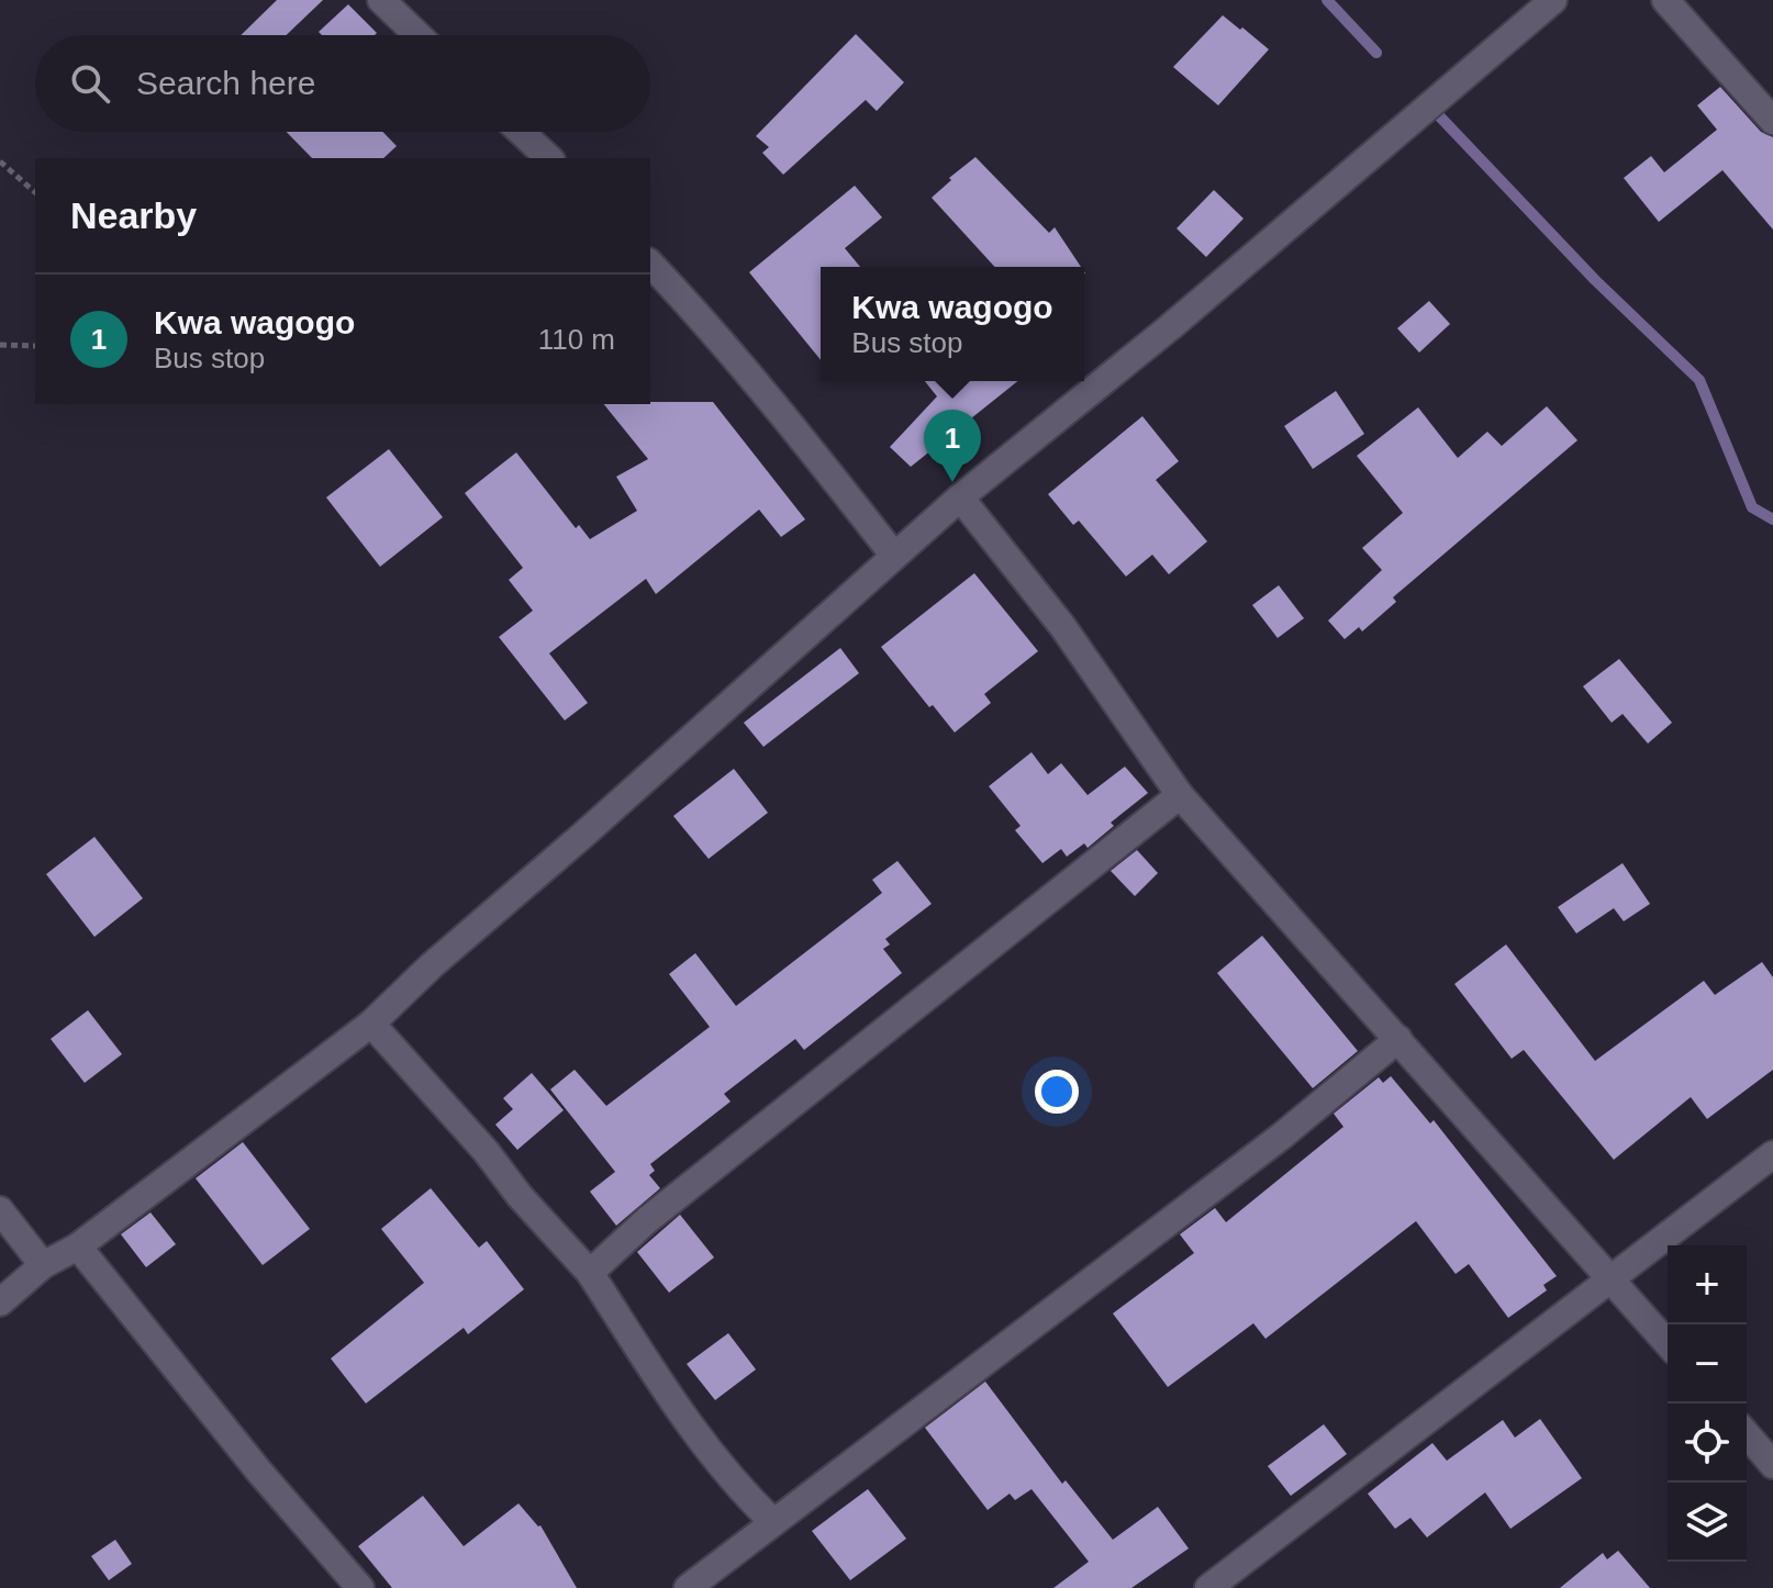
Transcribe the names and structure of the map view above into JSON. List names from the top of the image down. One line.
{"page":{"search":"Search here","heading":"Nearby","popup":["Kwa wagogo","Bus stop"],"list":[{"mark":"1","name":"Kwa wagogo","note":"Bus stop","value":"110 m"}],"pins":"1","map_buttons":["+","−"]}}
